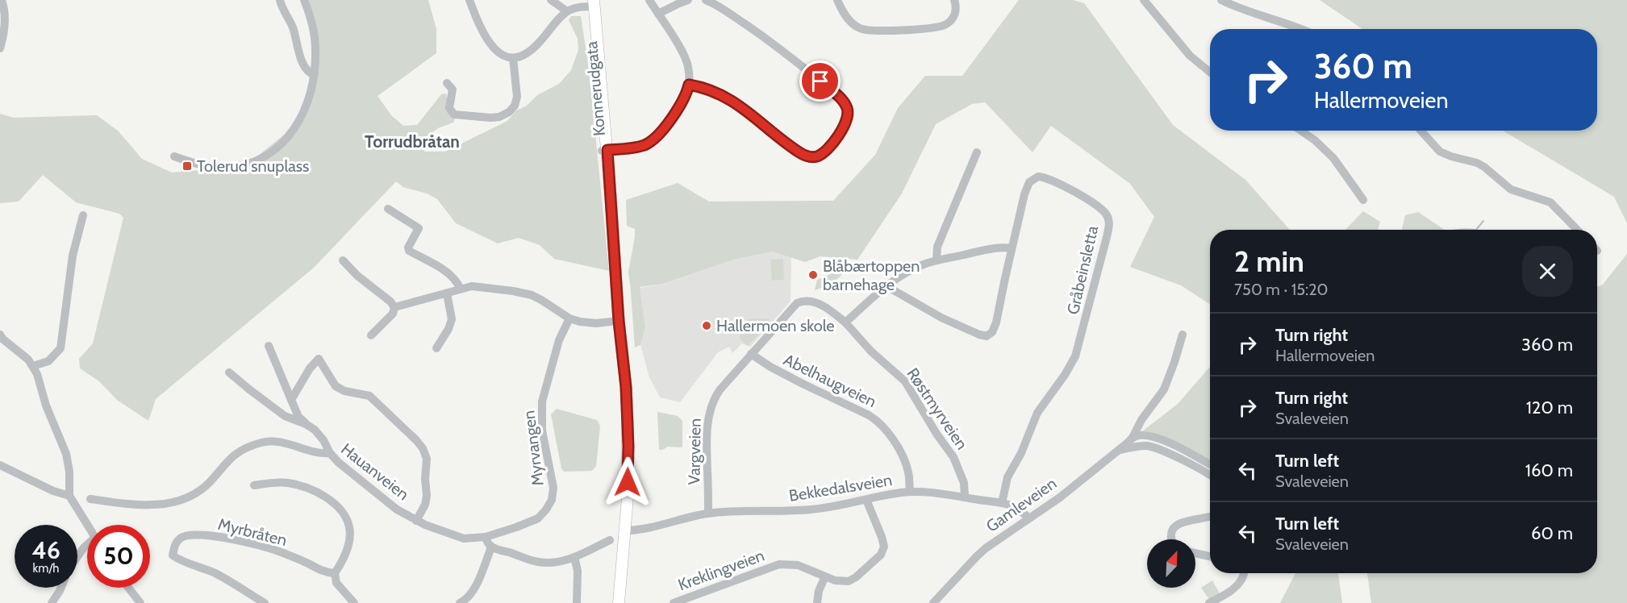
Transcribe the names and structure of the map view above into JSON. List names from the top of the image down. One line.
{"streets":{"main road":["Konnerudgata"],"street":["Gråbeinsletta","Abelhaugveien","Røstmyrveien","Myrvangen","Vargveien","Hauanveien","Bekkedalsveien","Gamleveien","Myrbråten","Kreklingveien"]},"crossings":[["Konnerudgata","Bekkedalsveien"],["Gråbeinsletta","Bekkedalsveien"],["Abelhaugveien","Vargveien"],["Abelhaugveien","Bekkedalsveien"],["Røstmyrveien","Vargveien"],["Røstmyrveien","Bekkedalsveien"],["Myrvangen","Hauanveien"],["Vargveien","Bekkedalsveien"],["Bekkedalsveien","Gamleveien"],["Bekkedalsveien","Kreklingveien"]],"districts":["Torrudbråtan"],"places":{"transit":["Tolerud snuplass"],"other":["Blåbærtoppen barnehage","Hallermoen skole"]},"north":"top right","page":{"turn":["360 m","Hallermoveien"],"heading":["2 min","750 m · 15:20"],"list":[{"name":"Turn right","note":"Hallermoveien","value":"360 m"},{"name":"Turn right","note":"Svaleveien","value":"120 m"},{"name":"Turn left","note":"Svaleveien","value":"160 m"},{"name":"Turn left","note":"Svaleveien","value":"60 m"}],"speed":"46 km/h","limit":"50"}}
